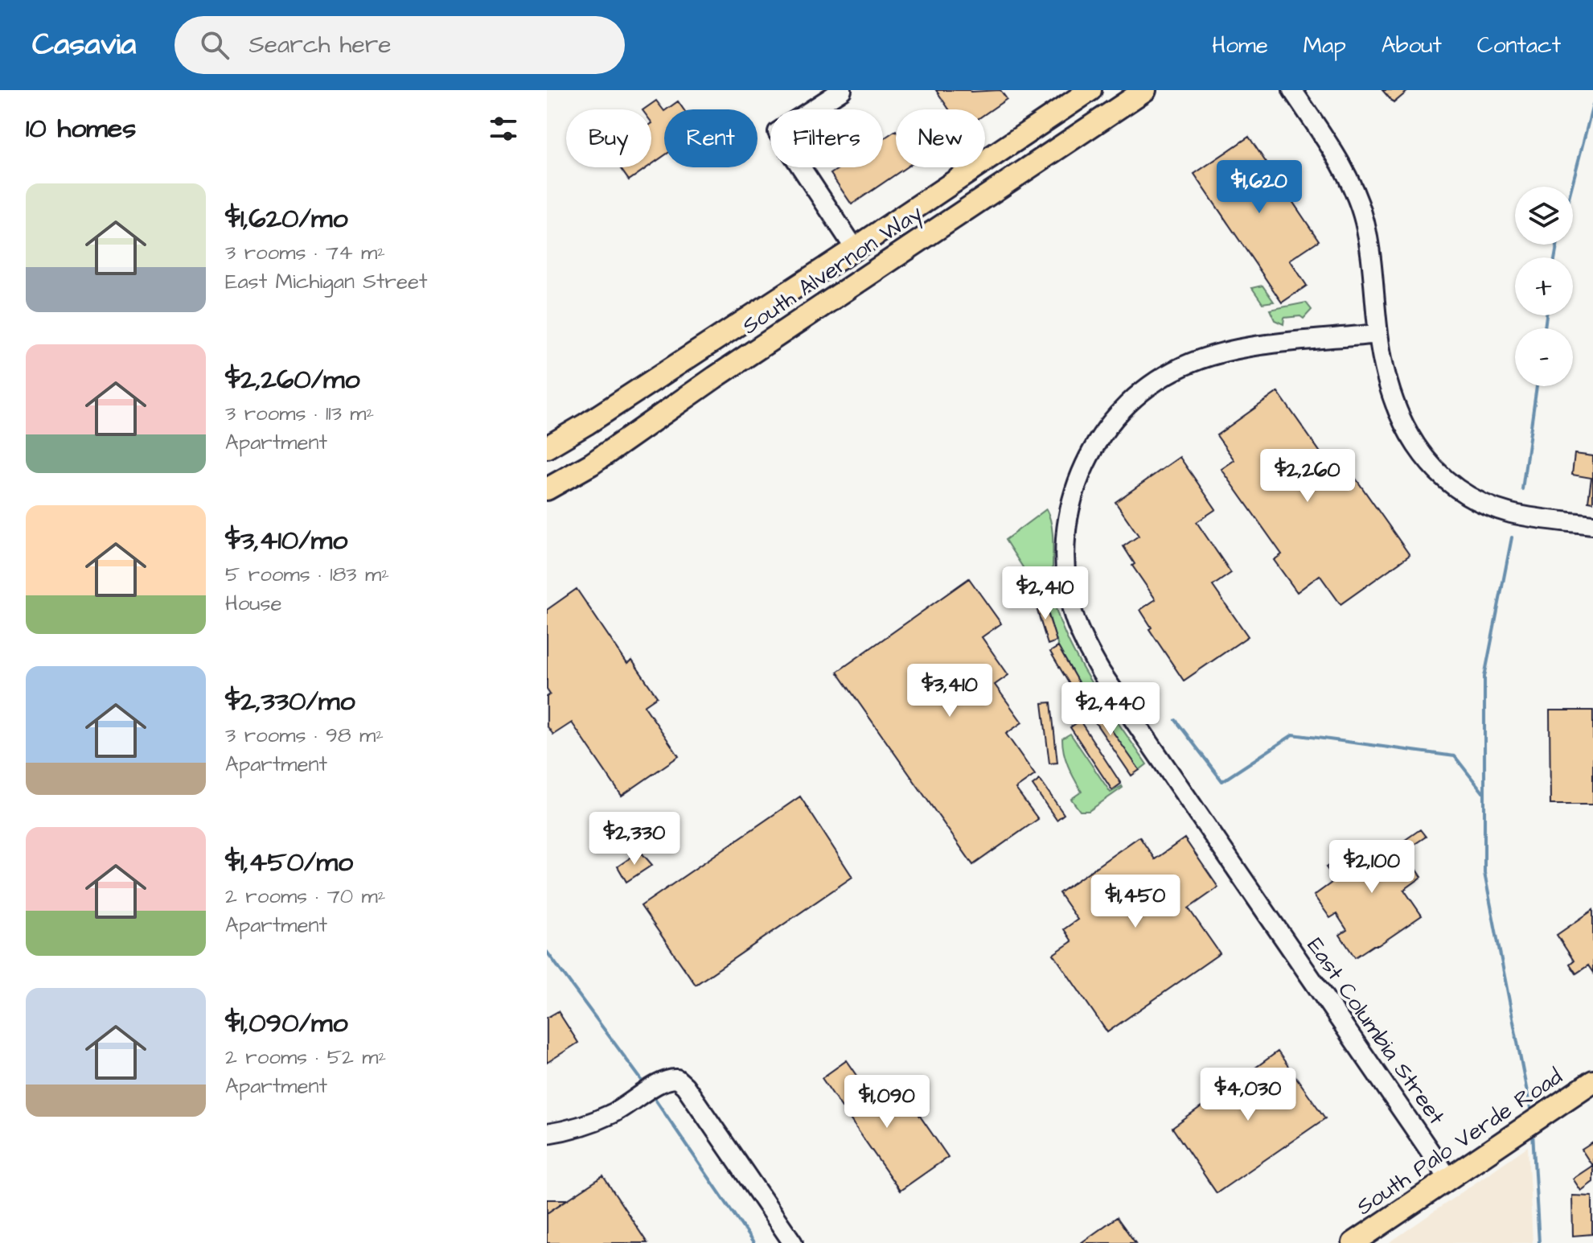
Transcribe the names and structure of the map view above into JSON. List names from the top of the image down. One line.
{"streets":{"main road":["South Alvernon Way","South Palo Verde Road"],"street":["East Columbia Street"]},"crossings":[["East Columbia Street","South Palo Verde Road"]],"page":{"header":"Casavia","search":"Search here","nav":["Home","Map","About","Contact"],"heading":"10 homes","chip":["Buy","Rent","Filters","New"],"price":["$1,620","$2,260","$2,410","$3,410","$2,440","$2,330","$2,100","$1,450","$4,030","$1,090"],"list":[{"name":"$1,620/mo","note":"3 rooms · 74 m² · East Michigan Street"},{"name":"$2,260/mo","note":"3 rooms · 113 m² · Apartment"},{"name":"$3,410/mo","note":"5 rooms · 183 m² · House"},{"name":"$2,330/mo","note":"3 rooms · 98 m² · Apartment"},{"name":"$1,450/mo","note":"2 rooms · 70 m² · Apartment"},{"name":"$1,090/mo","note":"2 rooms · 52 m² · Apartment"}],"map_buttons":["+","−"]}}
